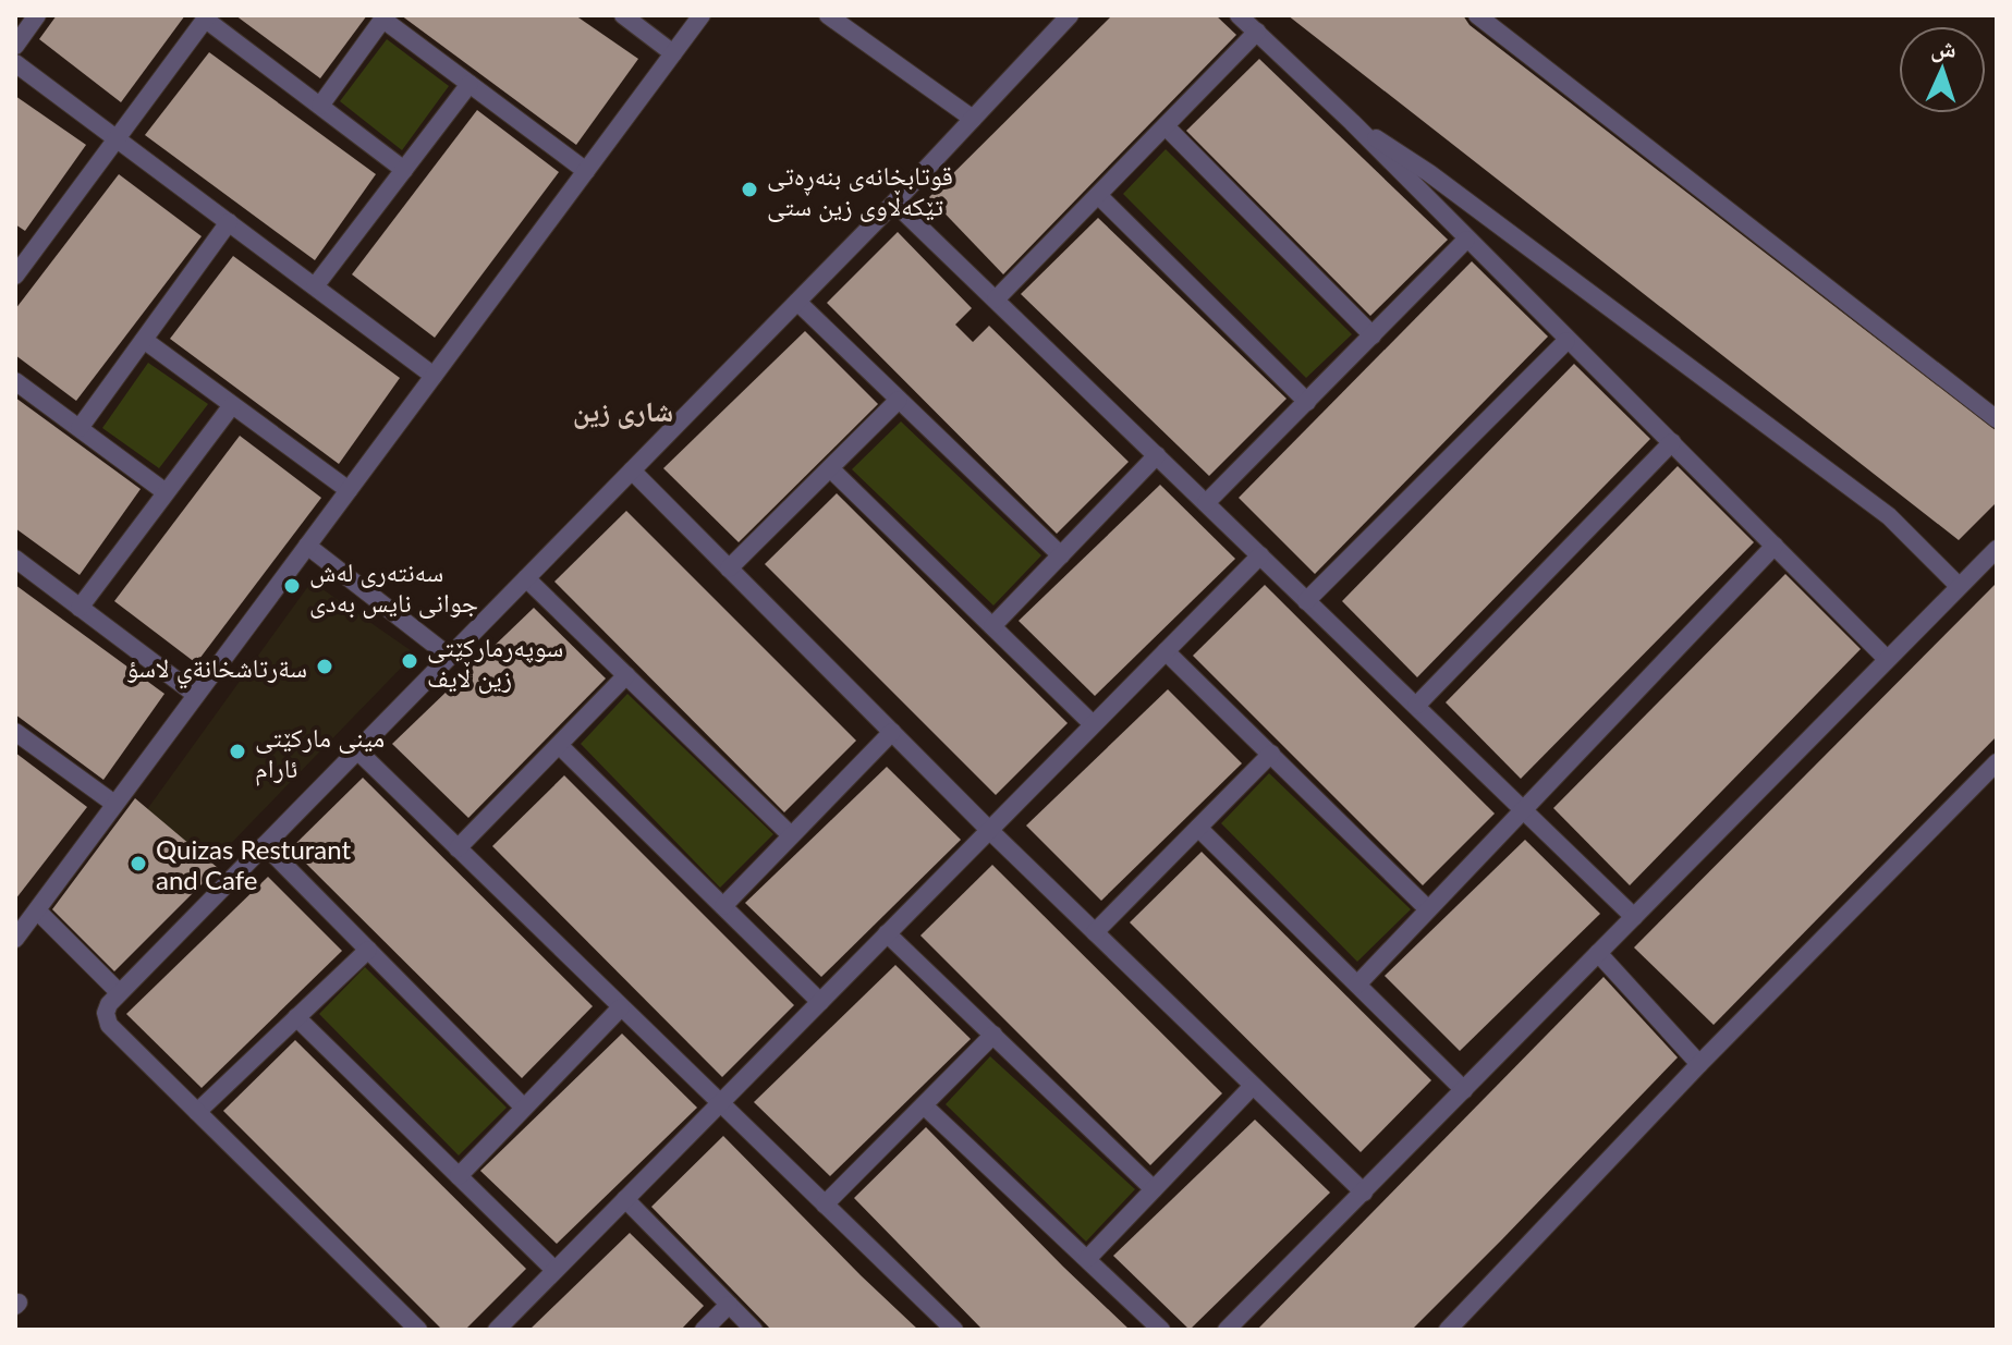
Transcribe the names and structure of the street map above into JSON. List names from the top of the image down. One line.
{"districts":["شاری زین"],"places":["قوتابخانەی بنەڕەتی تێکەڵاوی زین ستی","سەنتەری لەش جوانی نایس بەدی","سوپەرماركێتی زین ڵایف","سةرتاشخانةي لاسؤ","مينی ماركێتی ئارام","Quizas Resturant and Cafe"],"north":"top"}
